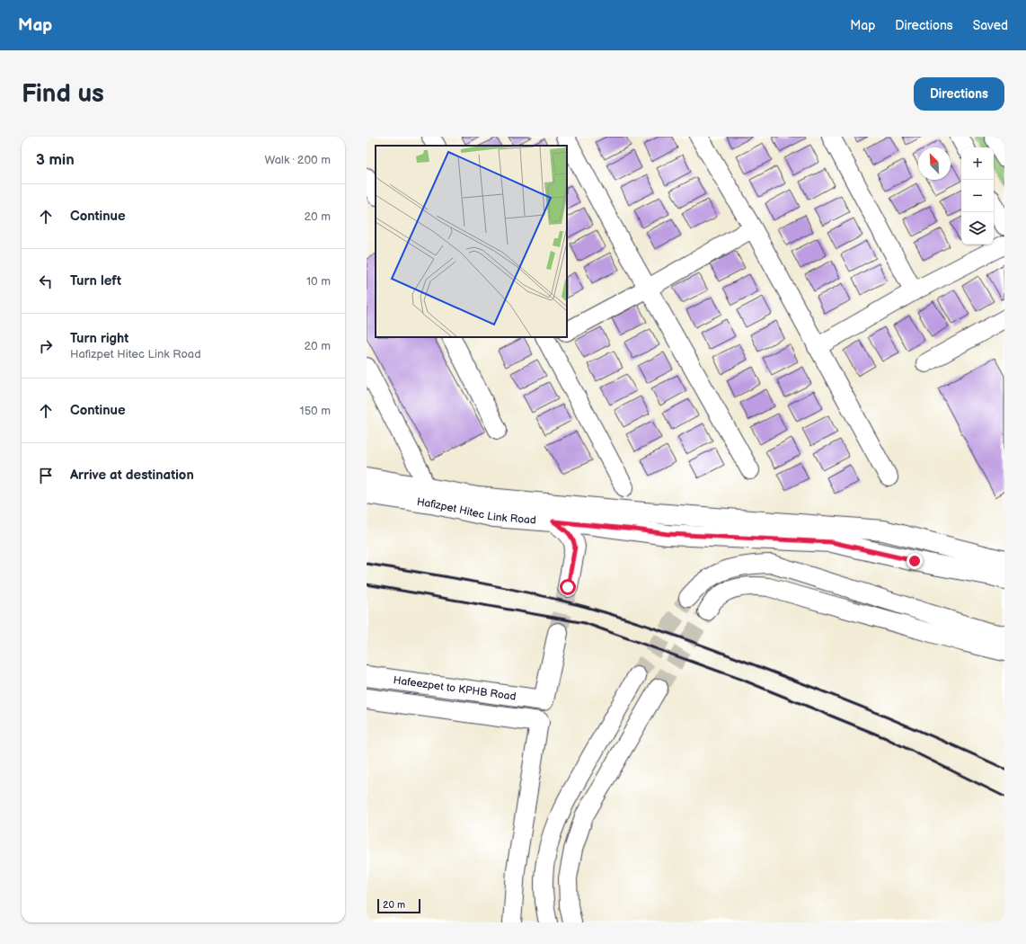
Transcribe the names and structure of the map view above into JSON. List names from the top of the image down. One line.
{"streets":{"main road":["Hafizpet Hitec Link Road","Hafeezpet to KPHB Road"]},"scale_bar":"20 m","north":"top left","page":{"header":"Map","nav":["Map","Directions","Saved"],"buttons":"Directions","title":"Find us","heading":["3 min","Walk · 200 m"],"map_buttons":["+","−"],"list":[["Continue","20 m"],["Turn left","10 m"],["Turn right","Hafizpet Hitec Link Road","20 m"],["Continue","150 m"],"Arrive at destination"],"scale":"20 m"}}
